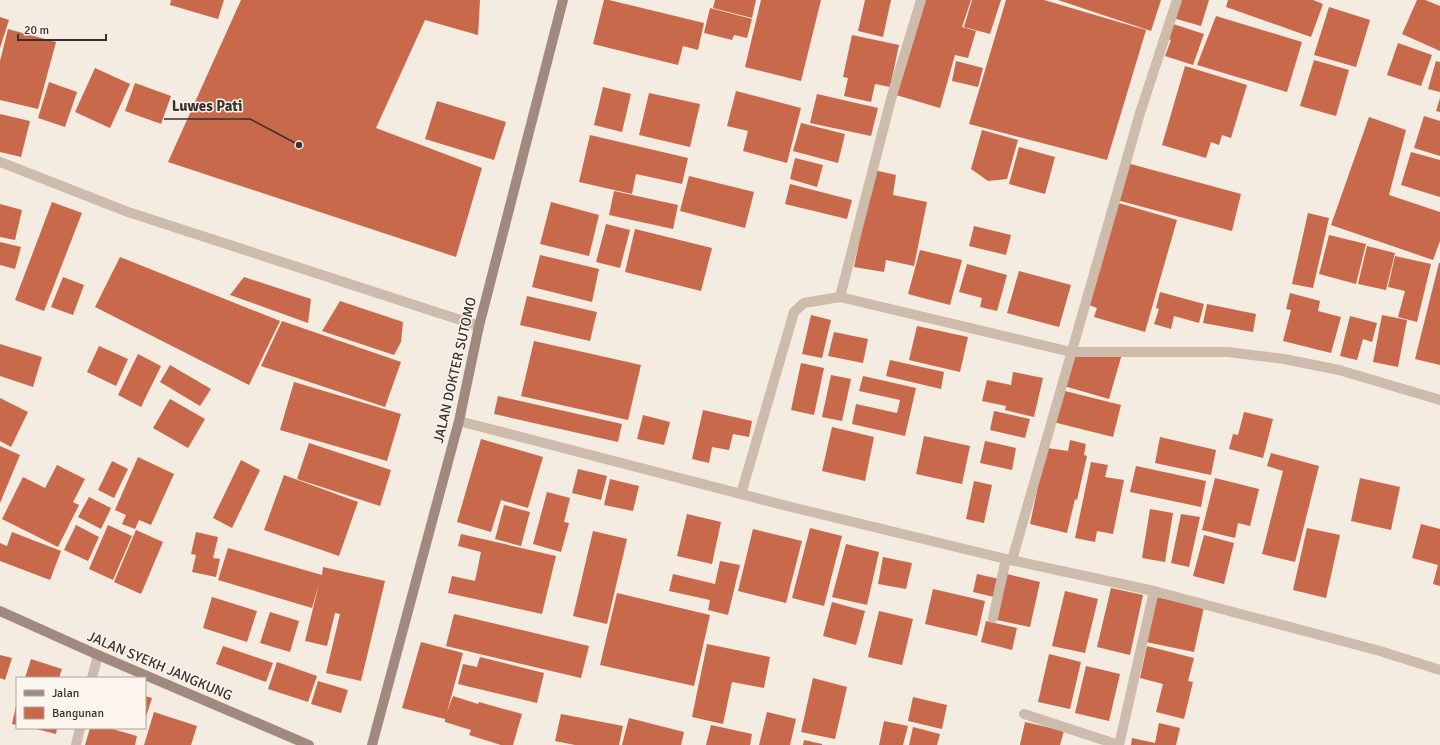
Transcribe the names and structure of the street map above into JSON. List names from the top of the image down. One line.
{"streets":{"main road":["JALAN DOKTER SUTOMO","JALAN SYEKH JANGKUNG"]},"places":["Luwes Pati"],"legend":["Jalan","Bangunan"],"scale_bar":"20 m"}
